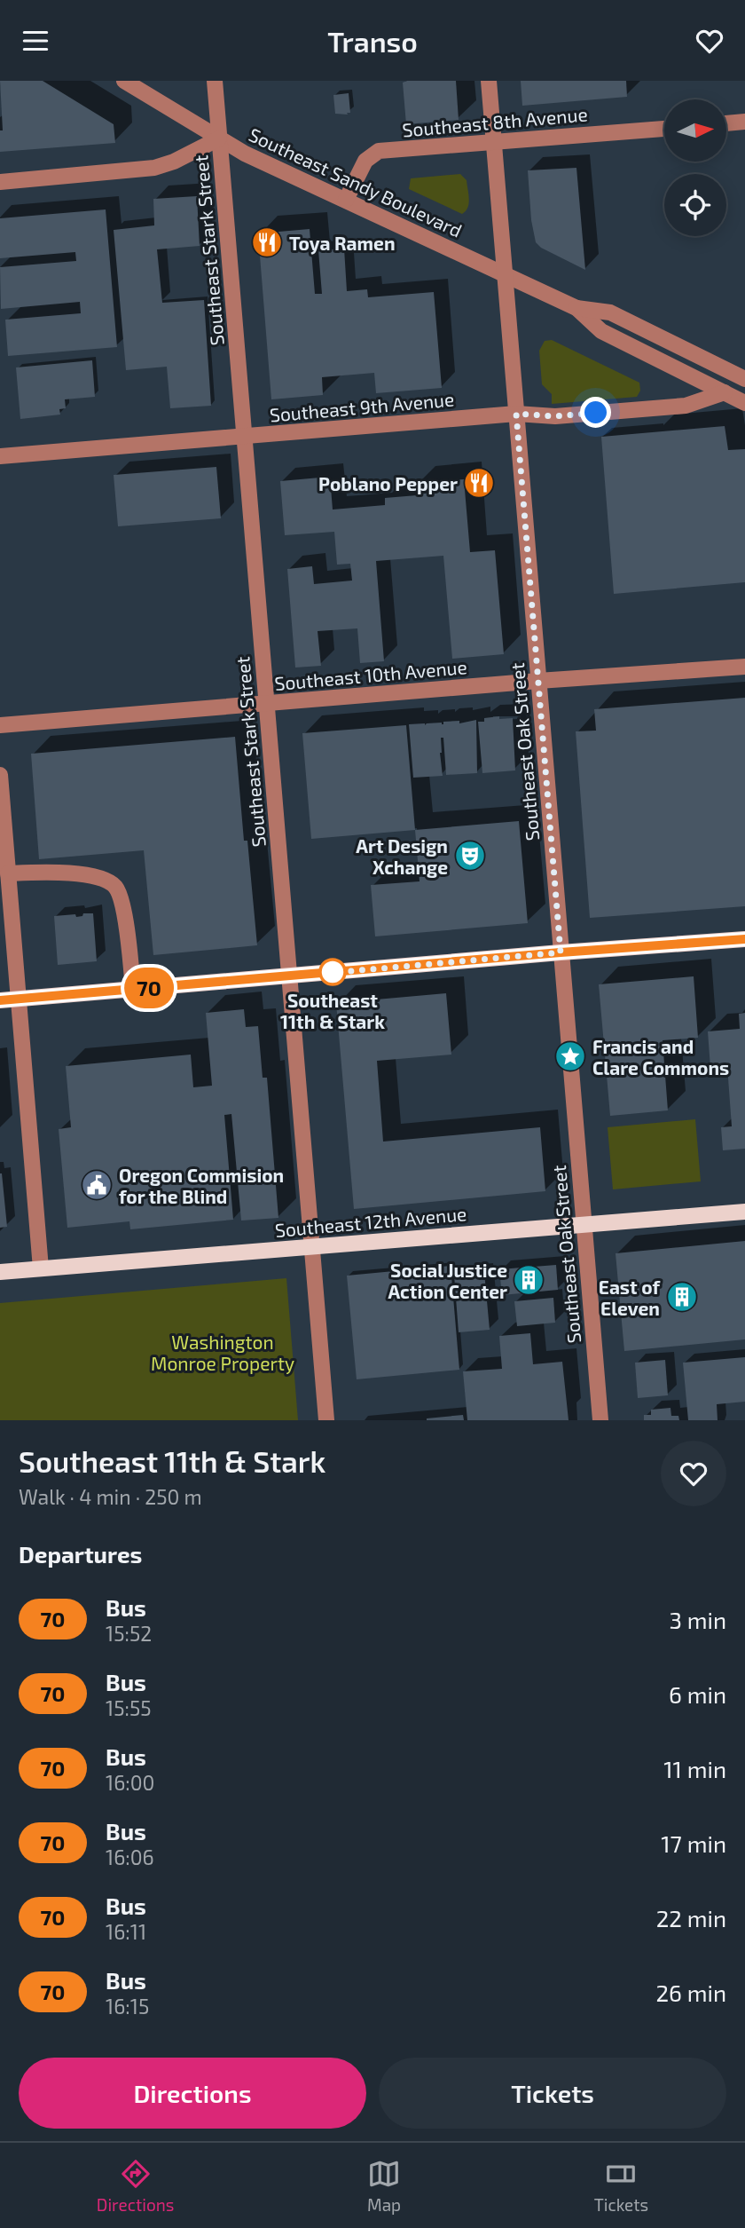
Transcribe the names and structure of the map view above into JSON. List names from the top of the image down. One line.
{"streets":{"main road":["Southeast 12th Avenue"],"street":["Southeast 8th Avenue","Southeast Sandy Boulevard","Southeast Stark Street","Southeast 9th Avenue","Southeast 10th Avenue","Southeast Oak Street"]},"crossings":[["Southeast 8th Avenue","Southeast Sandy Boulevard"],["Southeast 8th Avenue","Southeast Oak Street"],["Southeast Sandy Boulevard","Southeast Stark Street"],["Southeast Sandy Boulevard","Southeast 9th Avenue"],["Southeast Sandy Boulevard","Southeast Oak Street"],["Southeast Stark Street","Southeast 9th Avenue"],["Southeast Stark Street","Southeast 10th Avenue"],["Southeast Stark Street","Southeast 12th Avenue"],["Southeast 9th Avenue","Southeast Oak Street"],["Southeast 10th Avenue","Southeast Oak Street"],["Southeast Oak Street","Southeast 12th Avenue"]],"parks":["Washington Monroe Property"],"places":{"restaurant":["Toya Ramen","Poblano Pepper"],"theatre":["Art Design Xchange"],"other":["Southeast 11th & Stark"],"place":["Francis and Clare Commons"],"public building":["Oregon Commision for the Blind"],"building":["Social Justice Action Center","East of Eleven"]},"lines":["bus line 70"],"north":"right","page":{"header":"Transo","on_map":"70","heading":[["Southeast 11th & Stark","Walk · 4 min · 250 m"],"Departures"],"list":[{"mark":"70","name":"Bus","note":"15:52","value":"3 min"},{"mark":"70","name":"Bus","note":"15:55","value":"6 min"},{"mark":"70","name":"Bus","note":"16:00","value":"11 min"},{"mark":"70","name":"Bus","note":"16:06","value":"17 min"},{"mark":"70","name":"Bus","note":"16:11","value":"22 min"},{"mark":"70","name":"Bus","note":"16:15","value":"26 min"}],"buttons":["Directions","Tickets"],"tabs":["Directions","Map","Tickets"]}}
